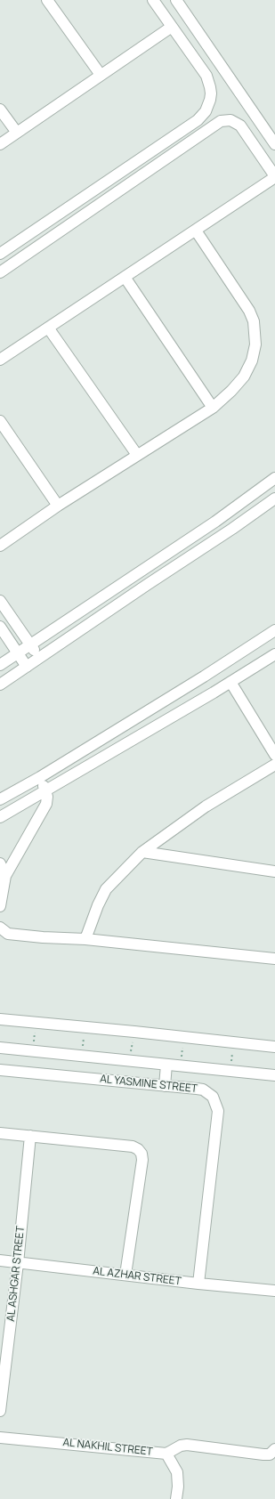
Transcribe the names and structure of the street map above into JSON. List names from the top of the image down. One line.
{"streets":{"street":["AL YASMINE STREET","AL ASHGAR STREET","AL AZHAR STREET","AL NAKHIL STREET"]},"crossings":[["AL YASMINE STREET","AL AZHAR STREET"],["AL ASHGAR STREET","AL AZHAR STREET"]]}
